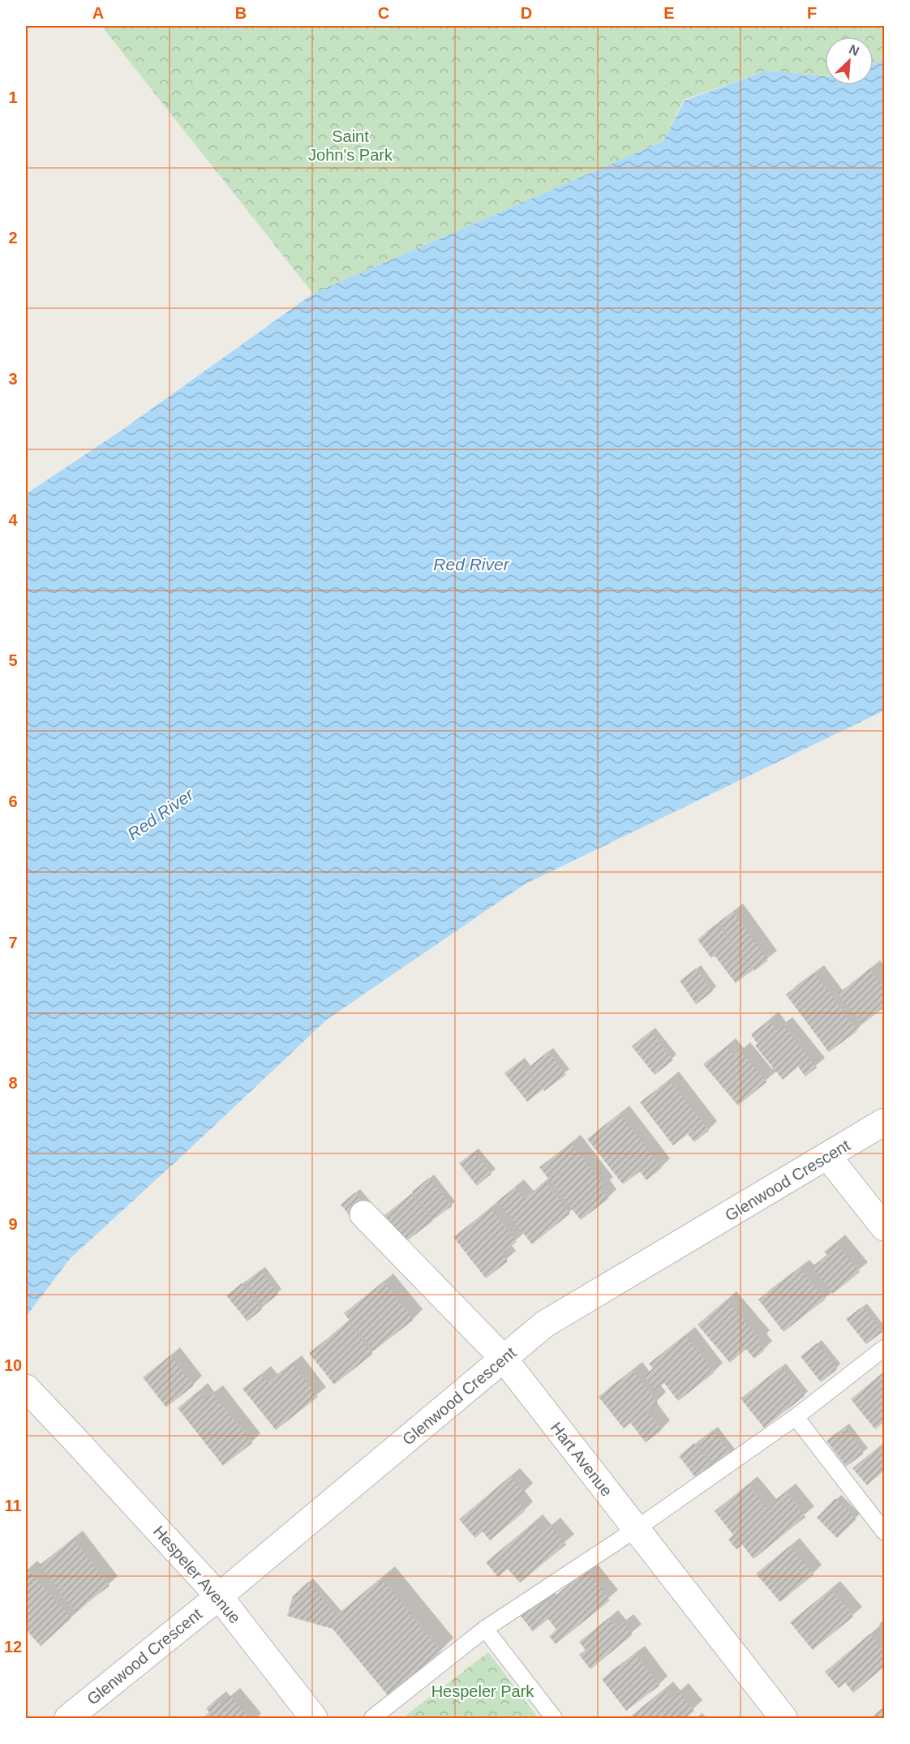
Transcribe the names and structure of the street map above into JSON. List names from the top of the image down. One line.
{"streets":{"street":["Glenwood Crescent","Hart Avenue","Hespeler Avenue"]},"crossings":[["Glenwood Crescent","Hart Avenue"],["Glenwood Crescent","Hespeler Avenue"]],"water":["Red River"],"parks":["Saint John's Park","Hespeler Park"],"north":"top right","grid":{"columns":["A","B","C","D","E","F"],"rows":["1","2","3","4","5","6","7","8","9","10","11","12"]}}
